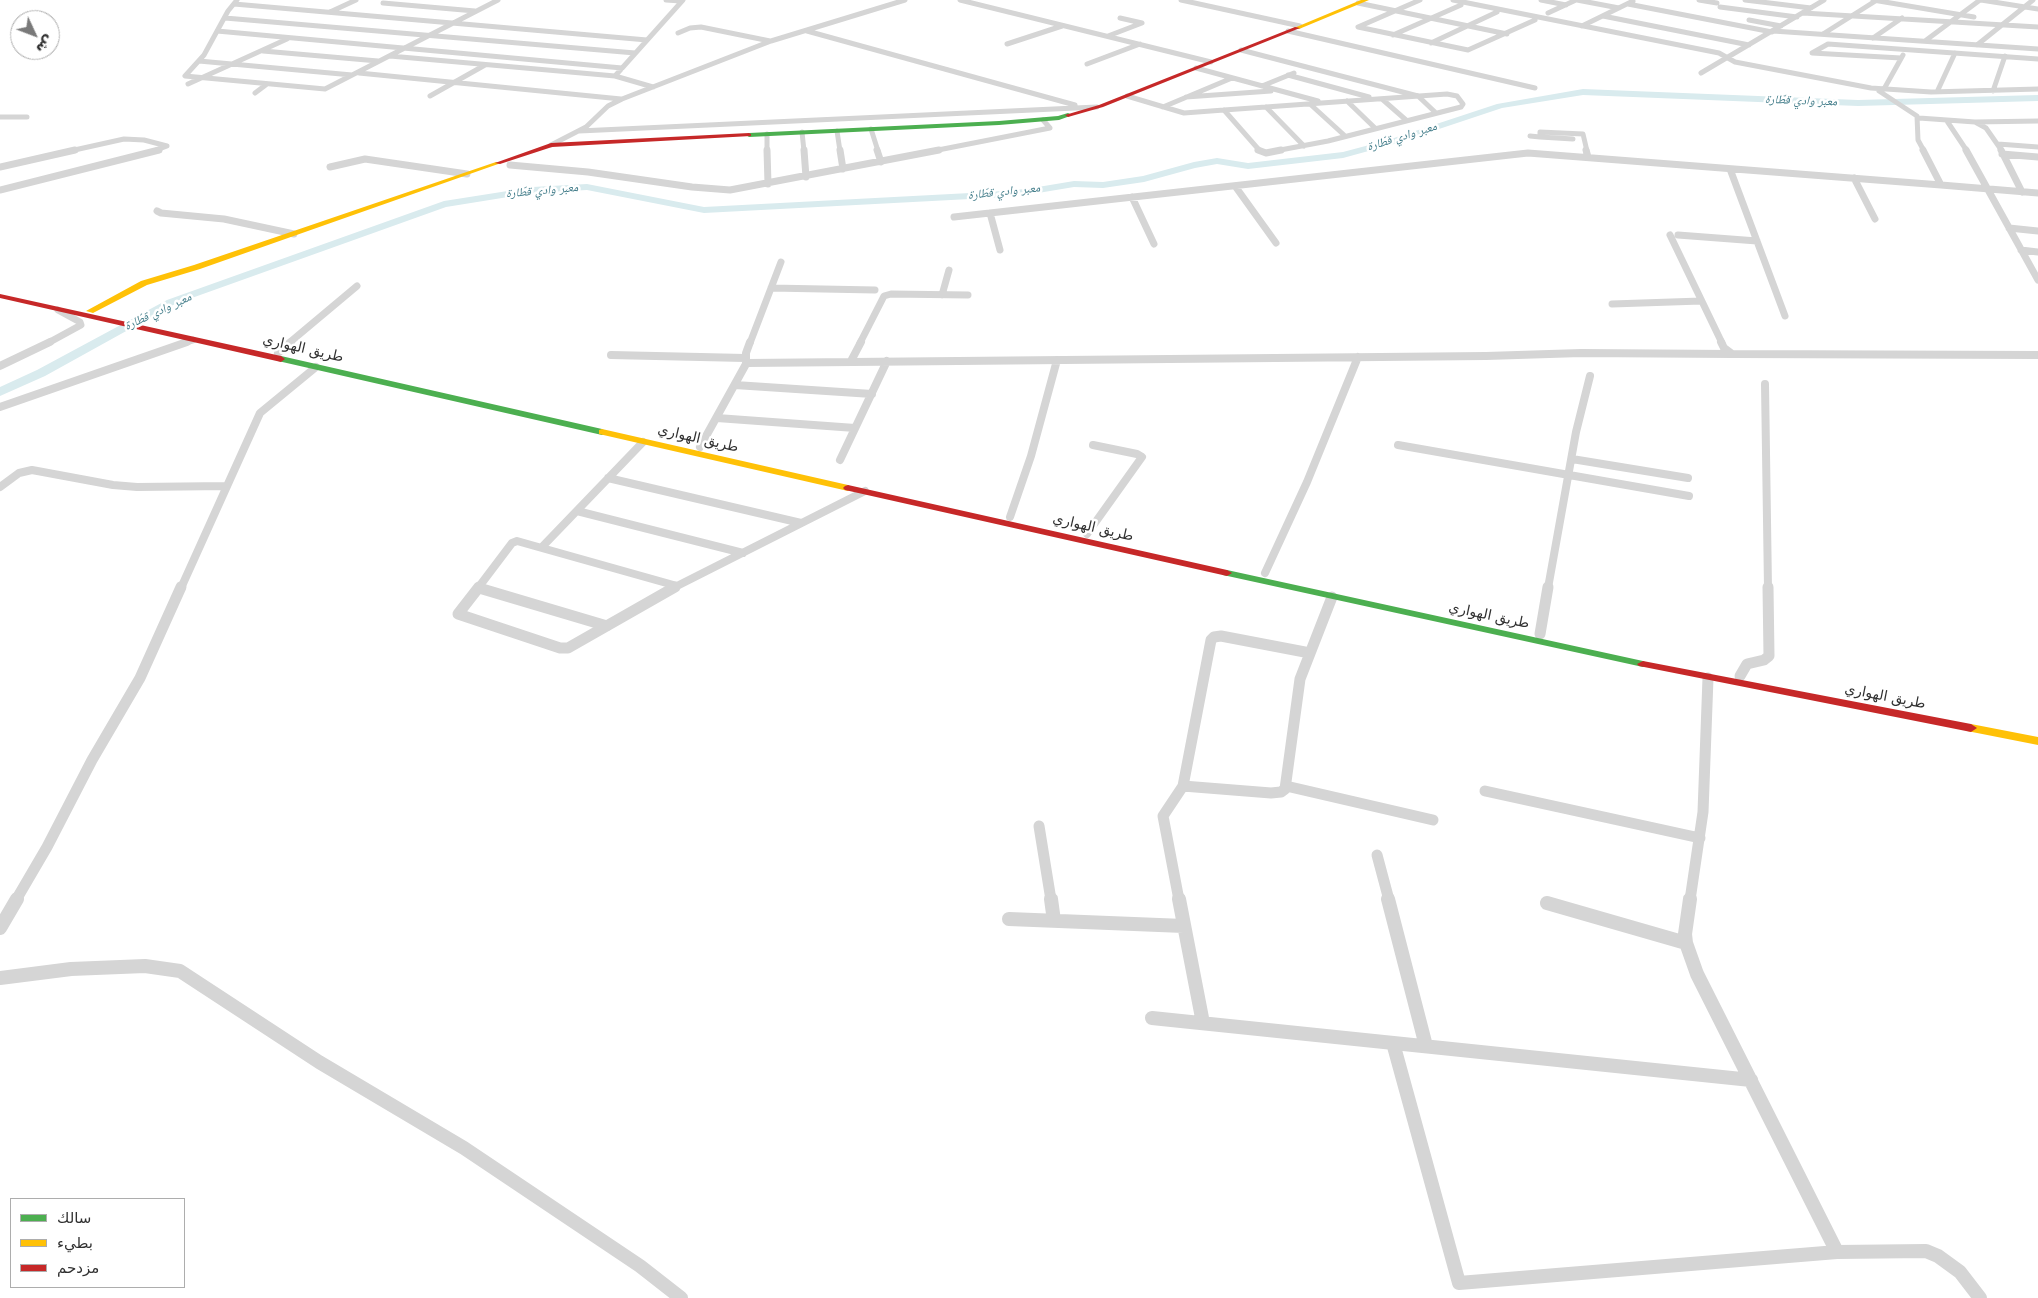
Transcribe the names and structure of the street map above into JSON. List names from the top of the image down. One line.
{"streets":{"main road":["طريق الهواري"]},"water":["معبر وادي قطّارة"],"legend":["سالك","بطيء","مزدحم"],"north":"bottom right"}
